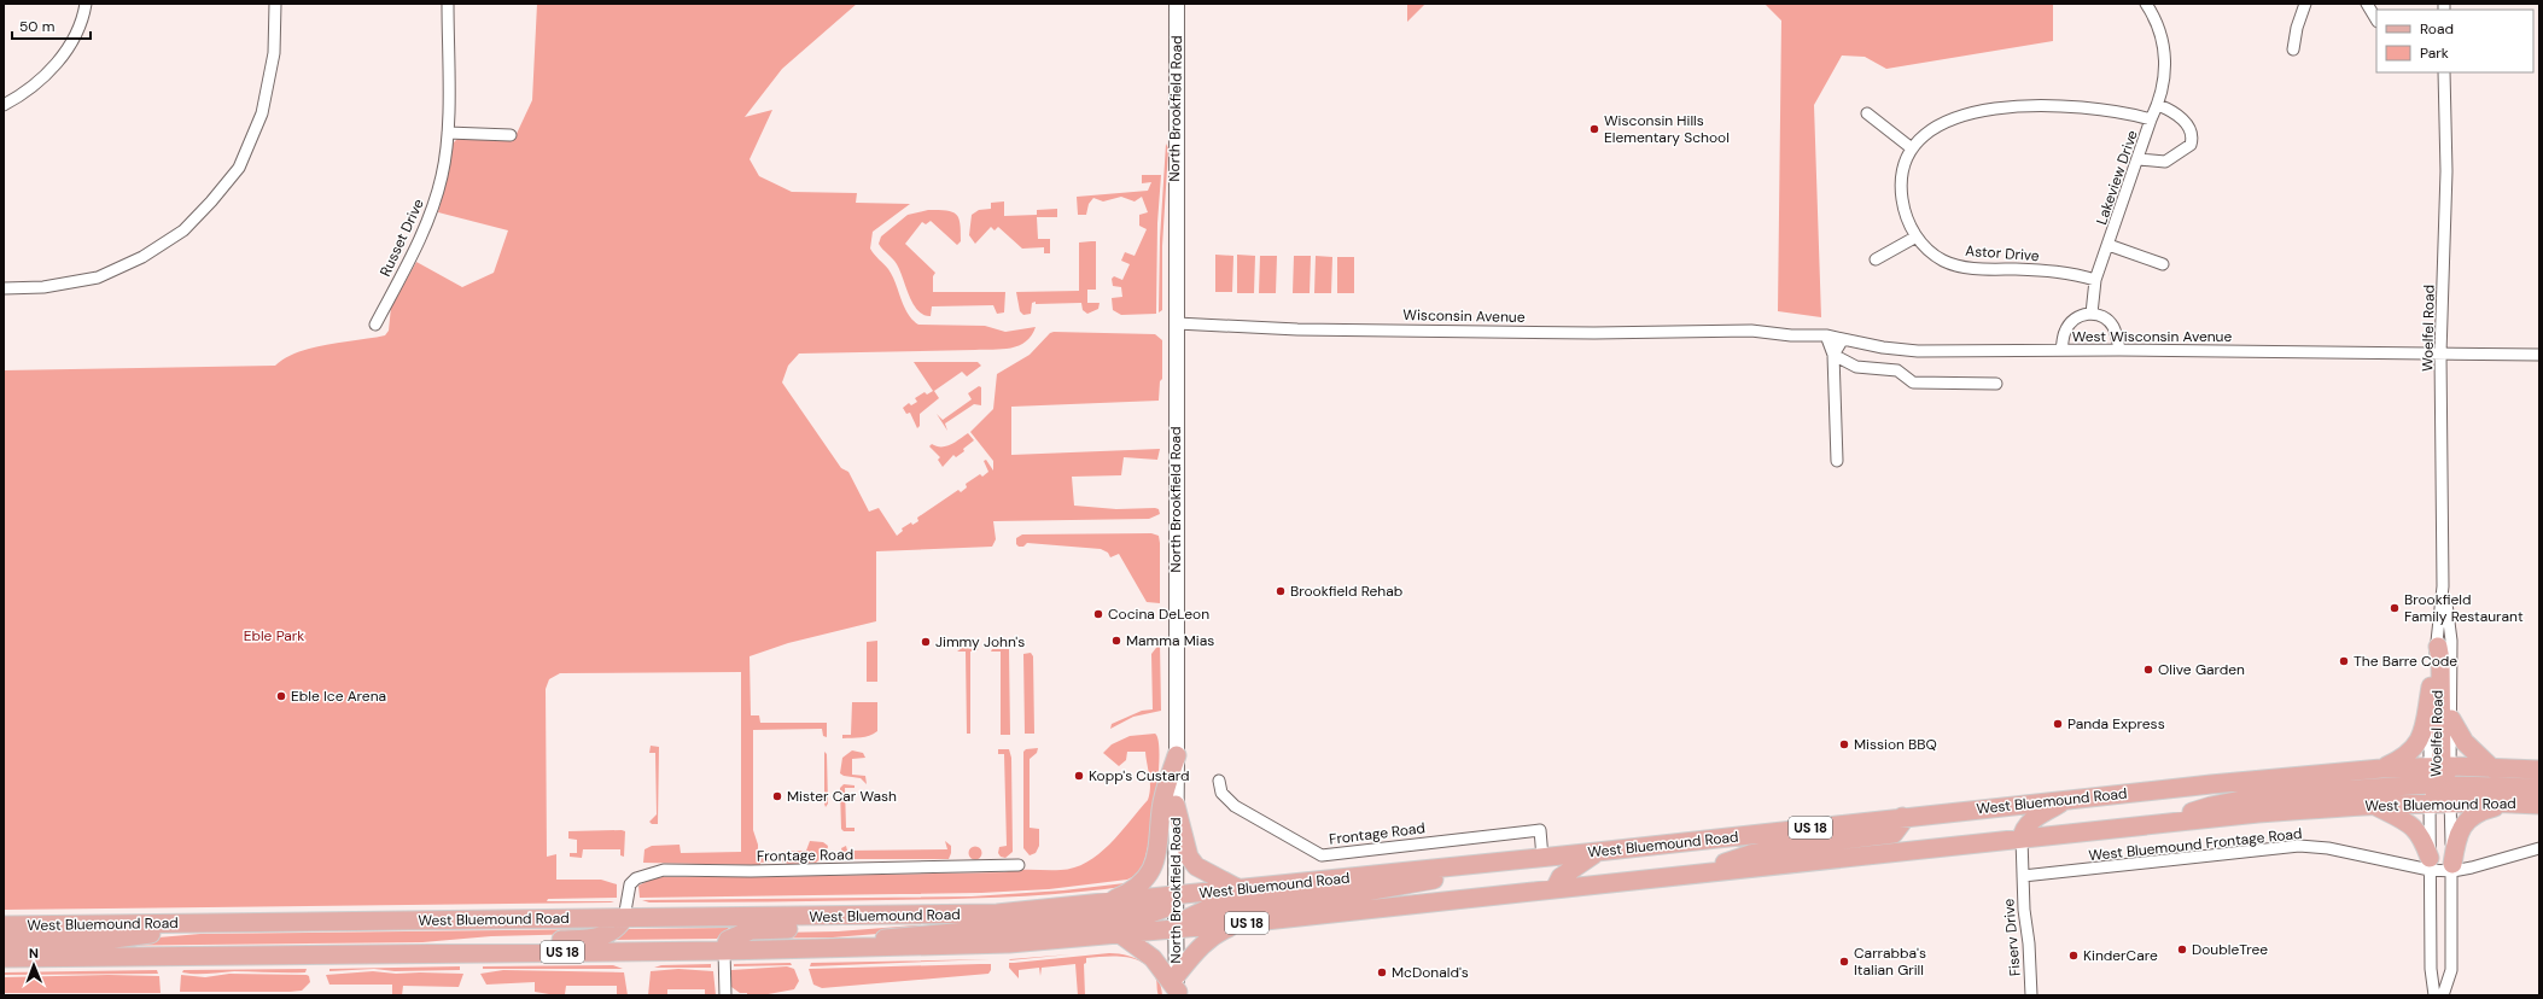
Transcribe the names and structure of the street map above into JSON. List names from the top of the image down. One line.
{"streets":{"main road":["West Bluemound Road","US 18"],"street":["North Brookfield Road","Lakeview Drive","Russet Drive","Astor Drive","Wisconsin Avenue","Woelfel Road","West Wisconsin Avenue","Frontage Road","West Bluemound Frontage Road","Fiserv Drive"]},"crossings":[["North Brookfield Road","Wisconsin Avenue"],["North Brookfield Road","West Bluemound Road"],["Lakeview Drive","Astor Drive"],["Wisconsin Avenue","West Wisconsin Avenue"],["Woelfel Road","West Wisconsin Avenue"],["Woelfel Road","West Bluemound Road"],["Woelfel Road","West Bluemound Frontage Road"],["West Bluemound Road","Frontage Road"],["West Bluemound Road","Fiserv Drive"],["West Bluemound Frontage Road","Fiserv Drive"]],"parks":["Eble Park"],"places":["Wisconsin Hills Elementary School","Brookfield Rehab","Brookfield Family Restaurant","Cocina DeLeon","Mamma Mias","Jimmy John's","The Barre Code","Olive Garden","Eble Ice Arena","Panda Express","Mission BBQ","Kopp's Custard","Mister Car Wash","DoubleTree","KinderCare","Carrabba's Italian Grill","McDonald's"],"legend":["Road","Park"],"scale_bar":"50 m","north":"top"}
